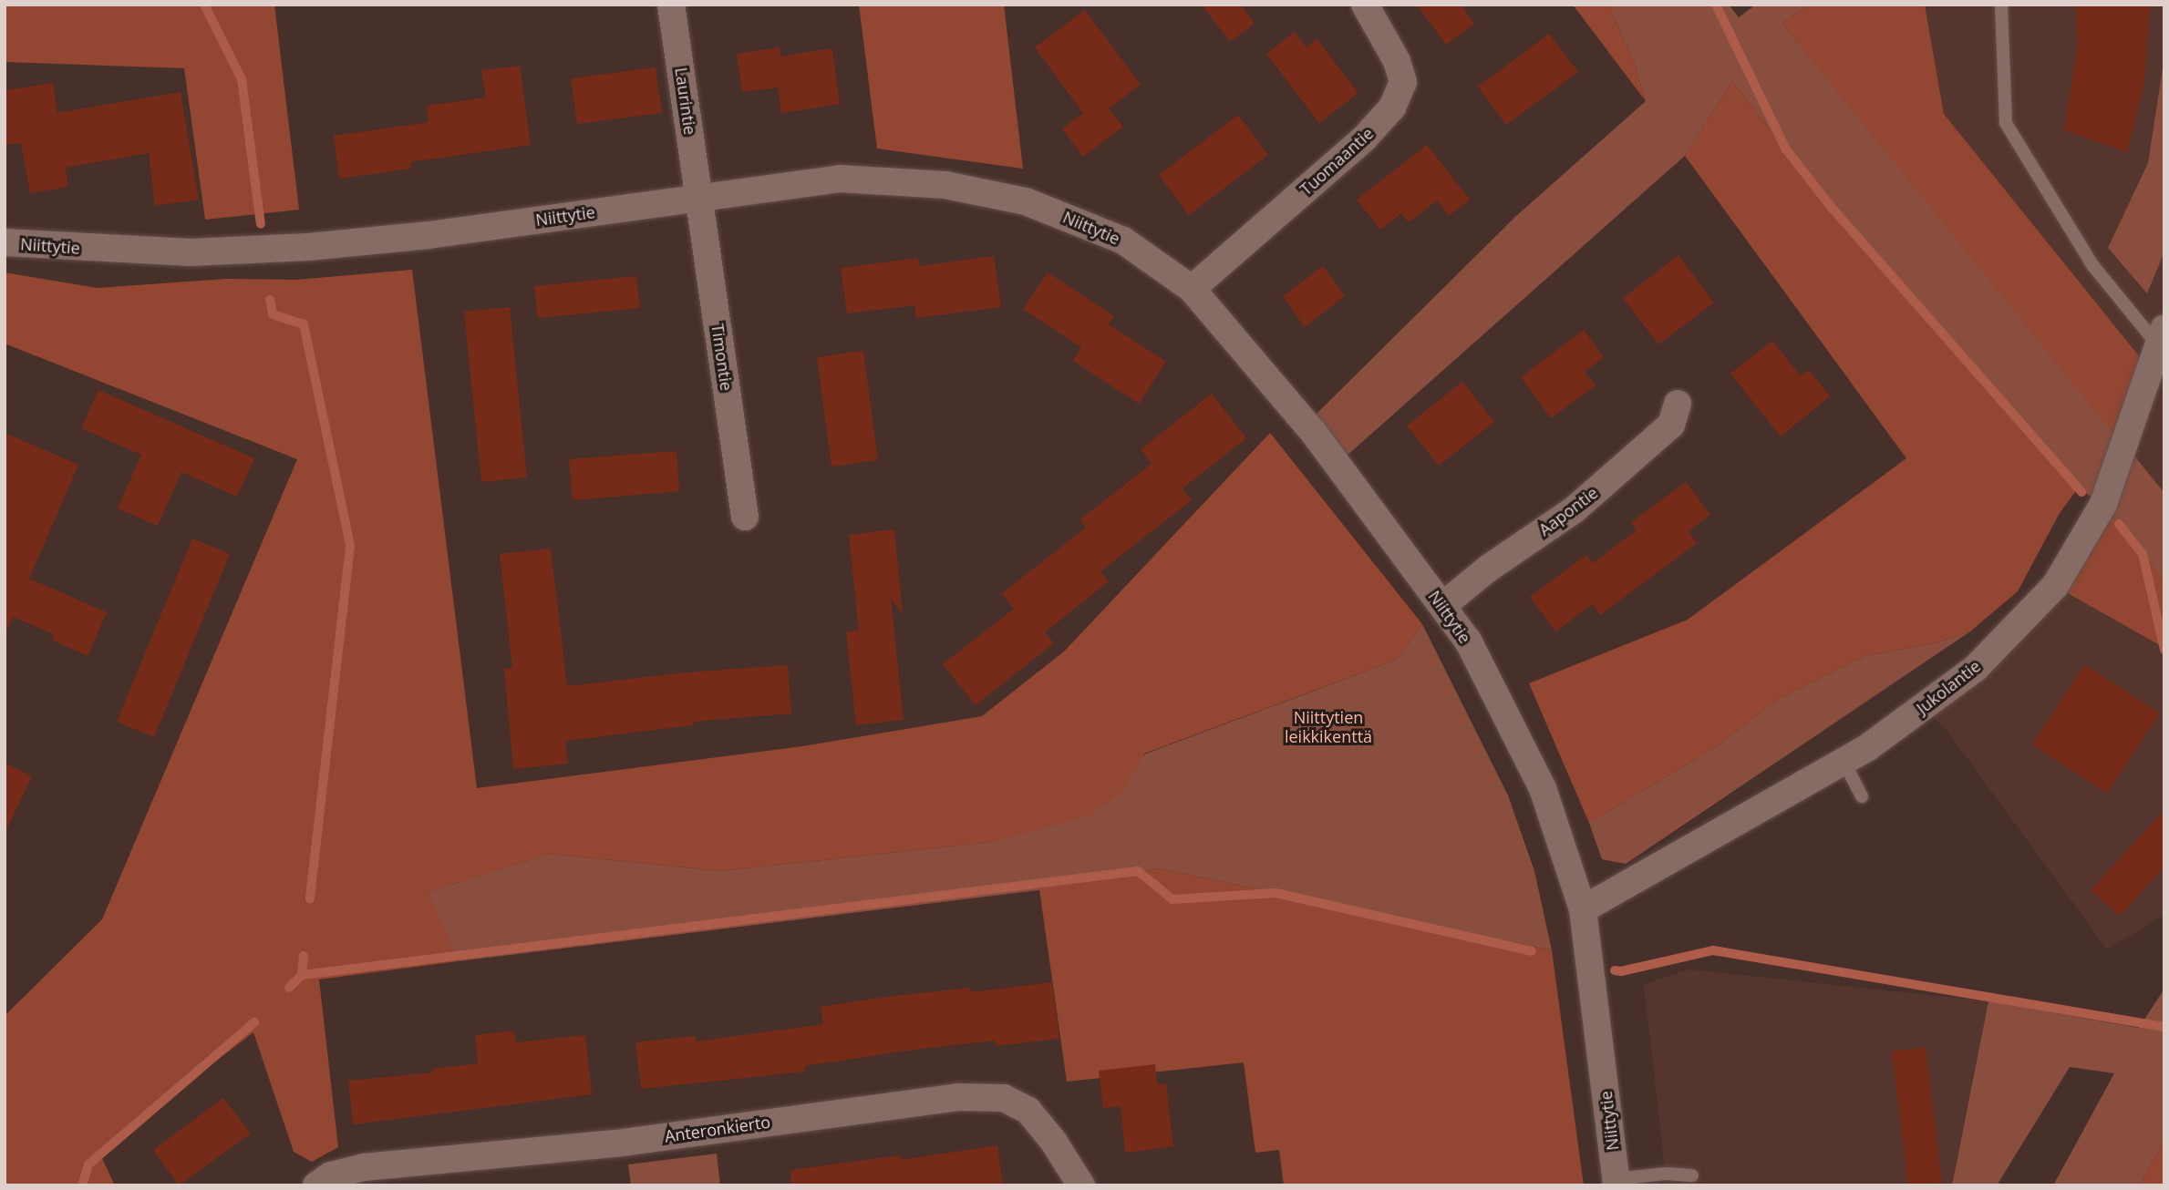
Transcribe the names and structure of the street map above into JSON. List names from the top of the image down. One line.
{"streets":{"street":["Laurintie","Tuomaantie","Niittytie","Timontie","Aapontie","Jukolantie","Anteronkierto"]},"crossings":[["Laurintie","Niittytie"],["Laurintie","Timontie"],["Tuomaantie","Niittytie"],["Niittytie","Timontie"],["Niittytie","Aapontie"],["Niittytie","Jukolantie"]],"parks":["Niittytien leikkikenttä"]}
